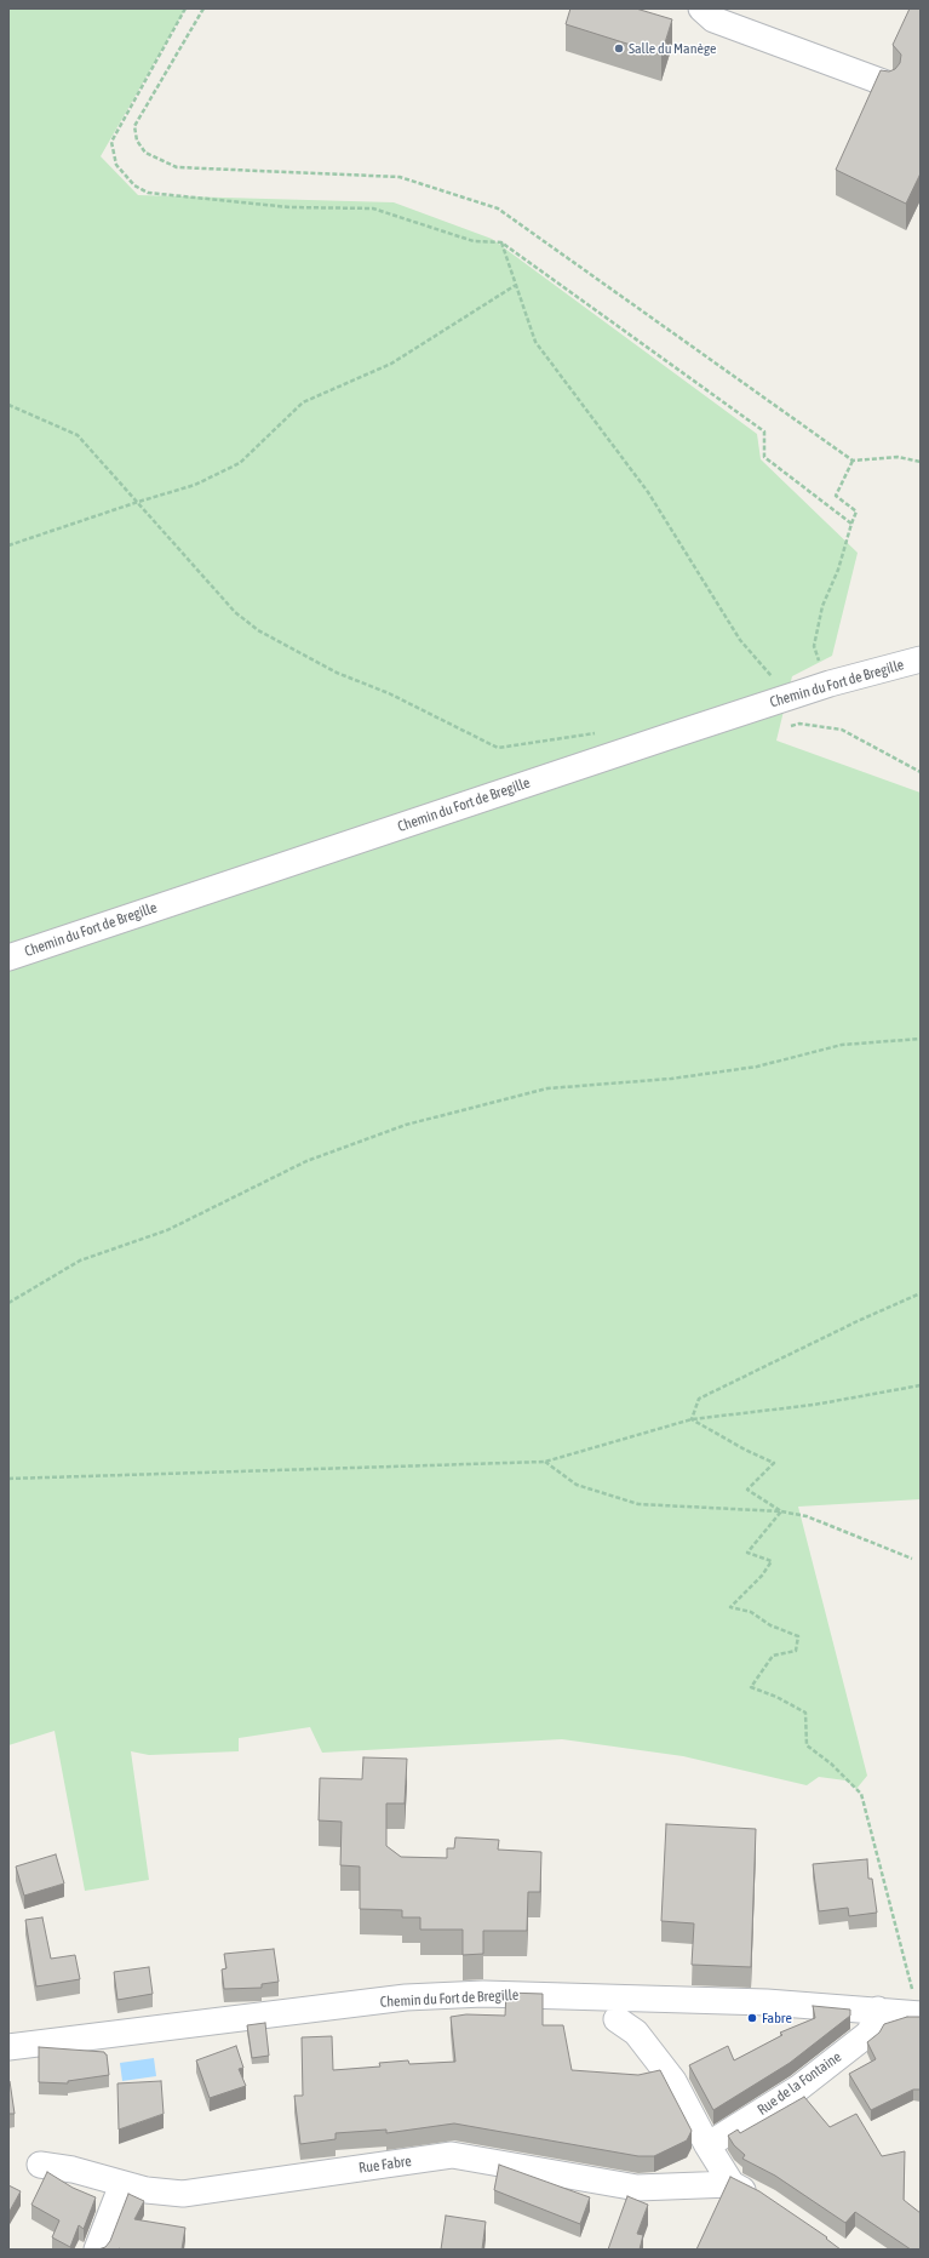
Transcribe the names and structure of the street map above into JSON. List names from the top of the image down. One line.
{"streets":{"street":["Chemin du Fort de Bregille","Rue de la Fontaine","Rue Fabre"]},"crossings":[["Chemin du Fort de Bregille","Rue de la Fontaine"]],"places":["Salle du Manège","Fabre"]}
